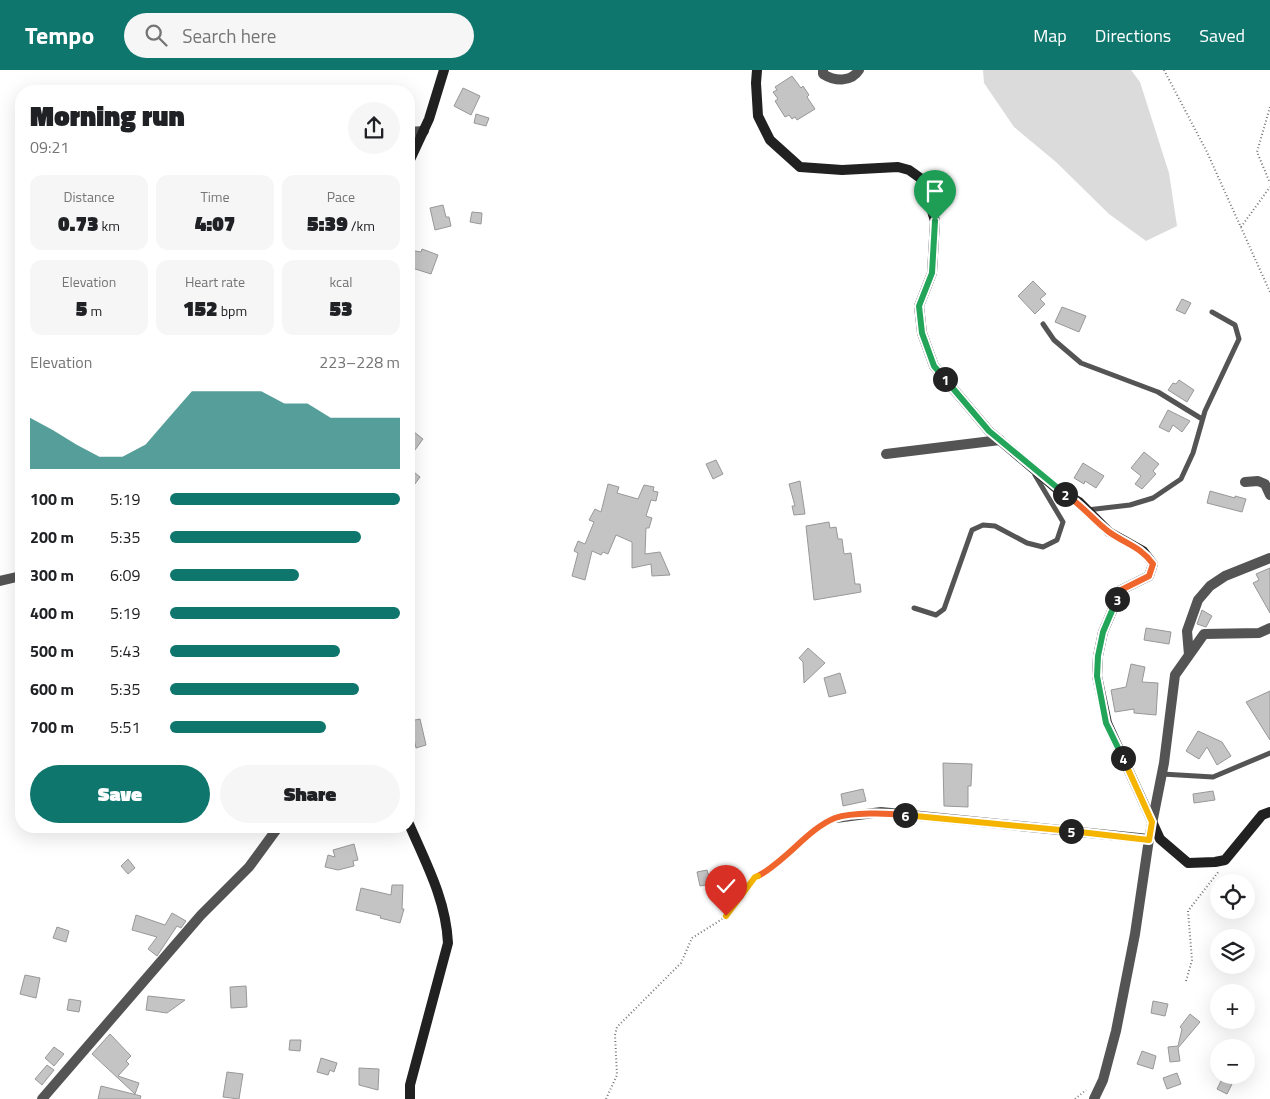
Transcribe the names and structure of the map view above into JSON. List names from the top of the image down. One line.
{"page":{"header":"Tempo","search":"Search here","nav":["Map","Directions","Saved"],"heading":["Morning run","09:21"],"stats":[["Distance","0.73 km"],["Time","4:07"],["Pace","5:39 /km"],["Elevation","5 m"],["Heart rate","152 bpm"],["kcal","53"]],"chart":["Elevation","223–228 m"],"pins":["1","2","3","4","6","5"],"list":[{"name":"100 m","note":"5:19"},{"name":"200 m","note":"5:35"},{"name":"300 m","note":"6:09"},{"name":"400 m","note":"5:19"},{"name":"500 m","note":"5:43"},{"name":"600 m","note":"5:35"},{"name":"700 m","note":"5:51"}],"buttons":["Save","Share"],"map_buttons":["+","−"]}}
